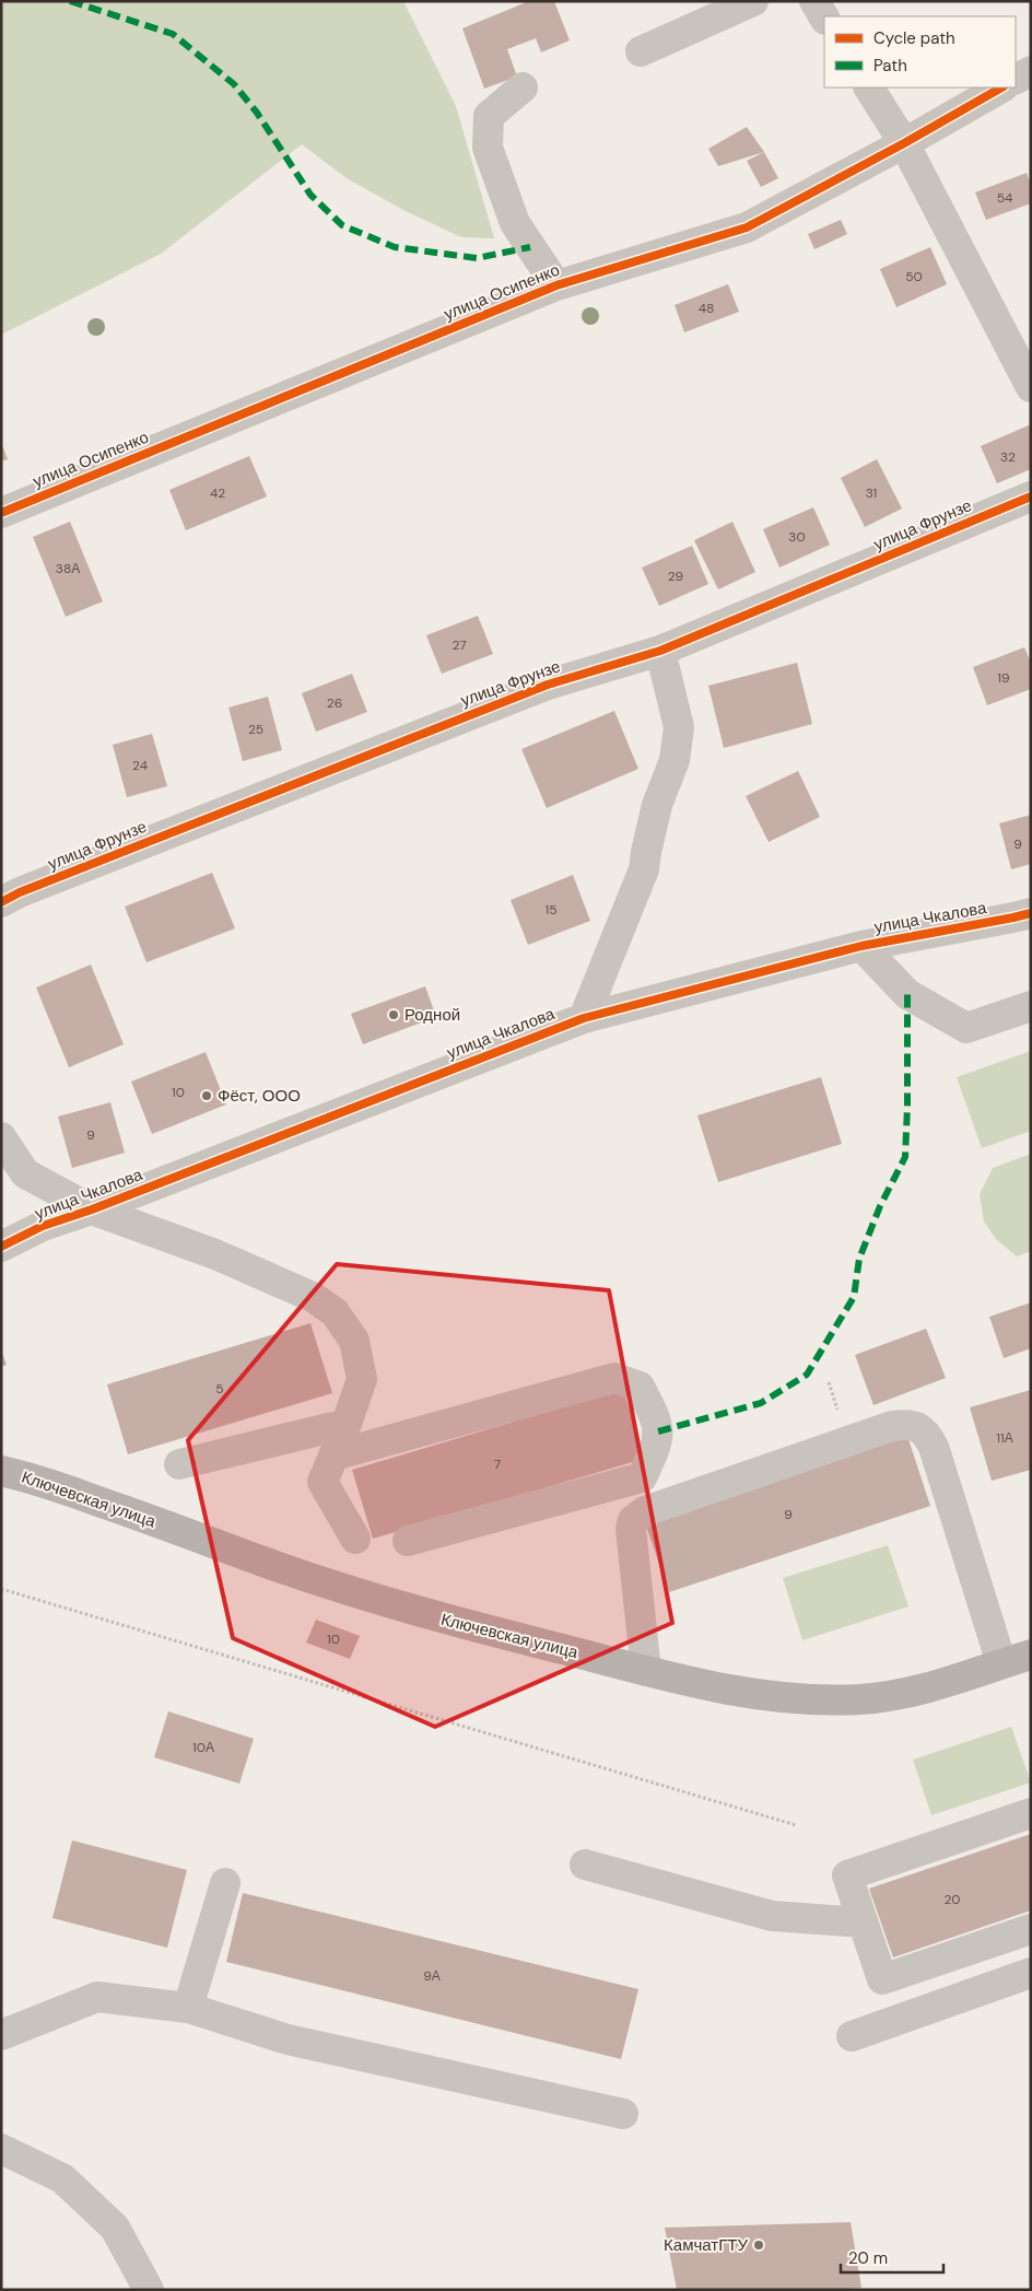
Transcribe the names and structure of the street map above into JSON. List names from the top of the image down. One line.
{"streets":{"main road":["Ключевская улица"],"street":["улица Осипенко","улица Фрунзе","улица Чкалова"]},"places":["Родной","Фёст, ООО","КамчатГТУ"],"house_numbers":["54","50","48","32","42","31","30","38А","29","27","19","26","25","24","9","15","10","9","5","11А","7","9","10","10А","20","9А"],"legend":["Cycle path","Path"],"scale_bar":"20 m"}
